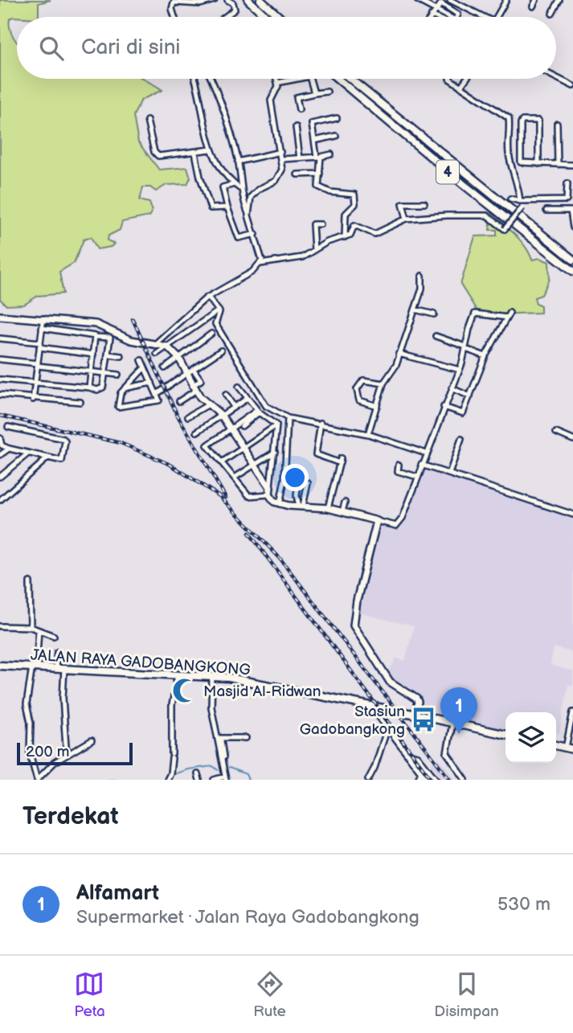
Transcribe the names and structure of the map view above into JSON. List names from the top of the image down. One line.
{"streets":{"highway":["4","JALAN RAYA GADOBANGKONG"]},"places":{"mosque":["Masjid Al-Ridwan"],"bus stop":["Stasiun Gadobangkong"]},"scale_bar":"200 m","page":{"search":"Cari di sini","pins":"1","scale":"200 m","heading":"Terdekat","list":[{"mark":"1","name":"Alfamart","note":"Supermarket · Jalan Raya Gadobangkong","value":"530 m"}],"nav":["Peta","Rute","Disimpan"]}}
